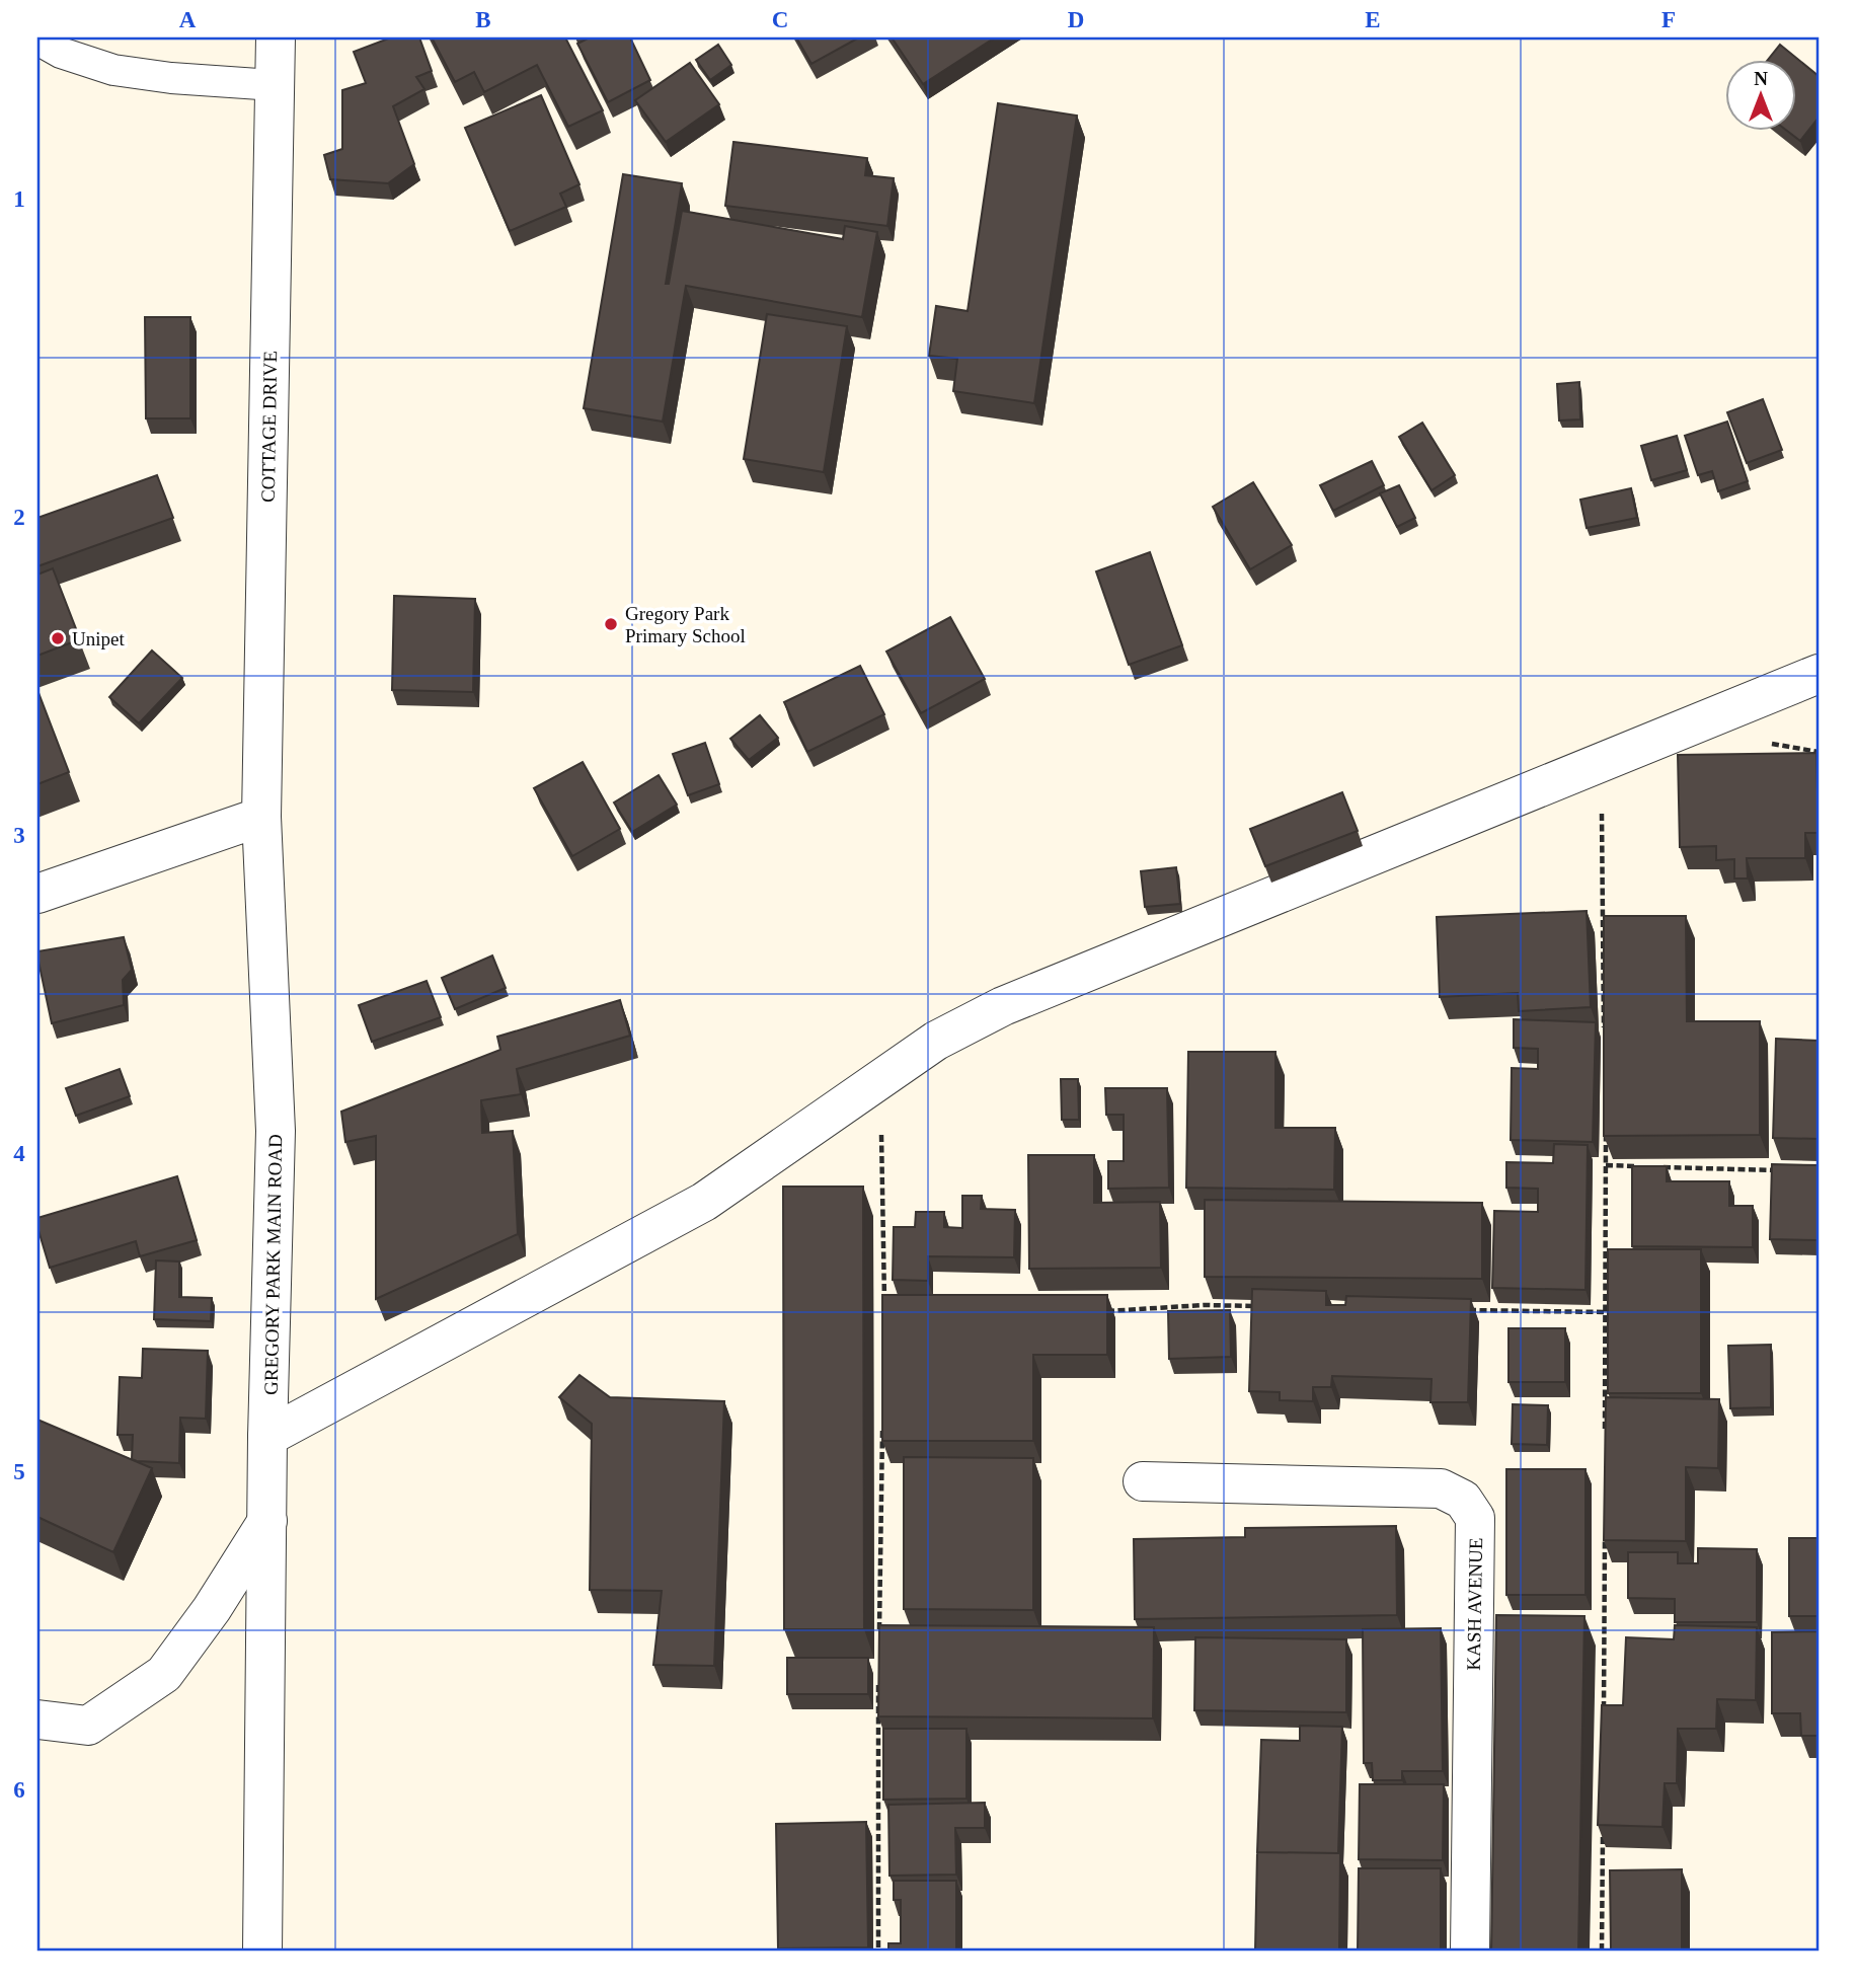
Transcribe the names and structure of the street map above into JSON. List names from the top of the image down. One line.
{"streets":{"street":["COTTAGE DRIVE","GREGORY PARK MAIN ROAD","KASH AVENUE"]},"crossings":[["COTTAGE DRIVE","GREGORY PARK MAIN ROAD"]],"places":["Gregory Park Primary School","Unipet"],"north":"top","grid":{"columns":["A","B","C","D","E","F"],"rows":["1","2","3","4","5","6"]}}
